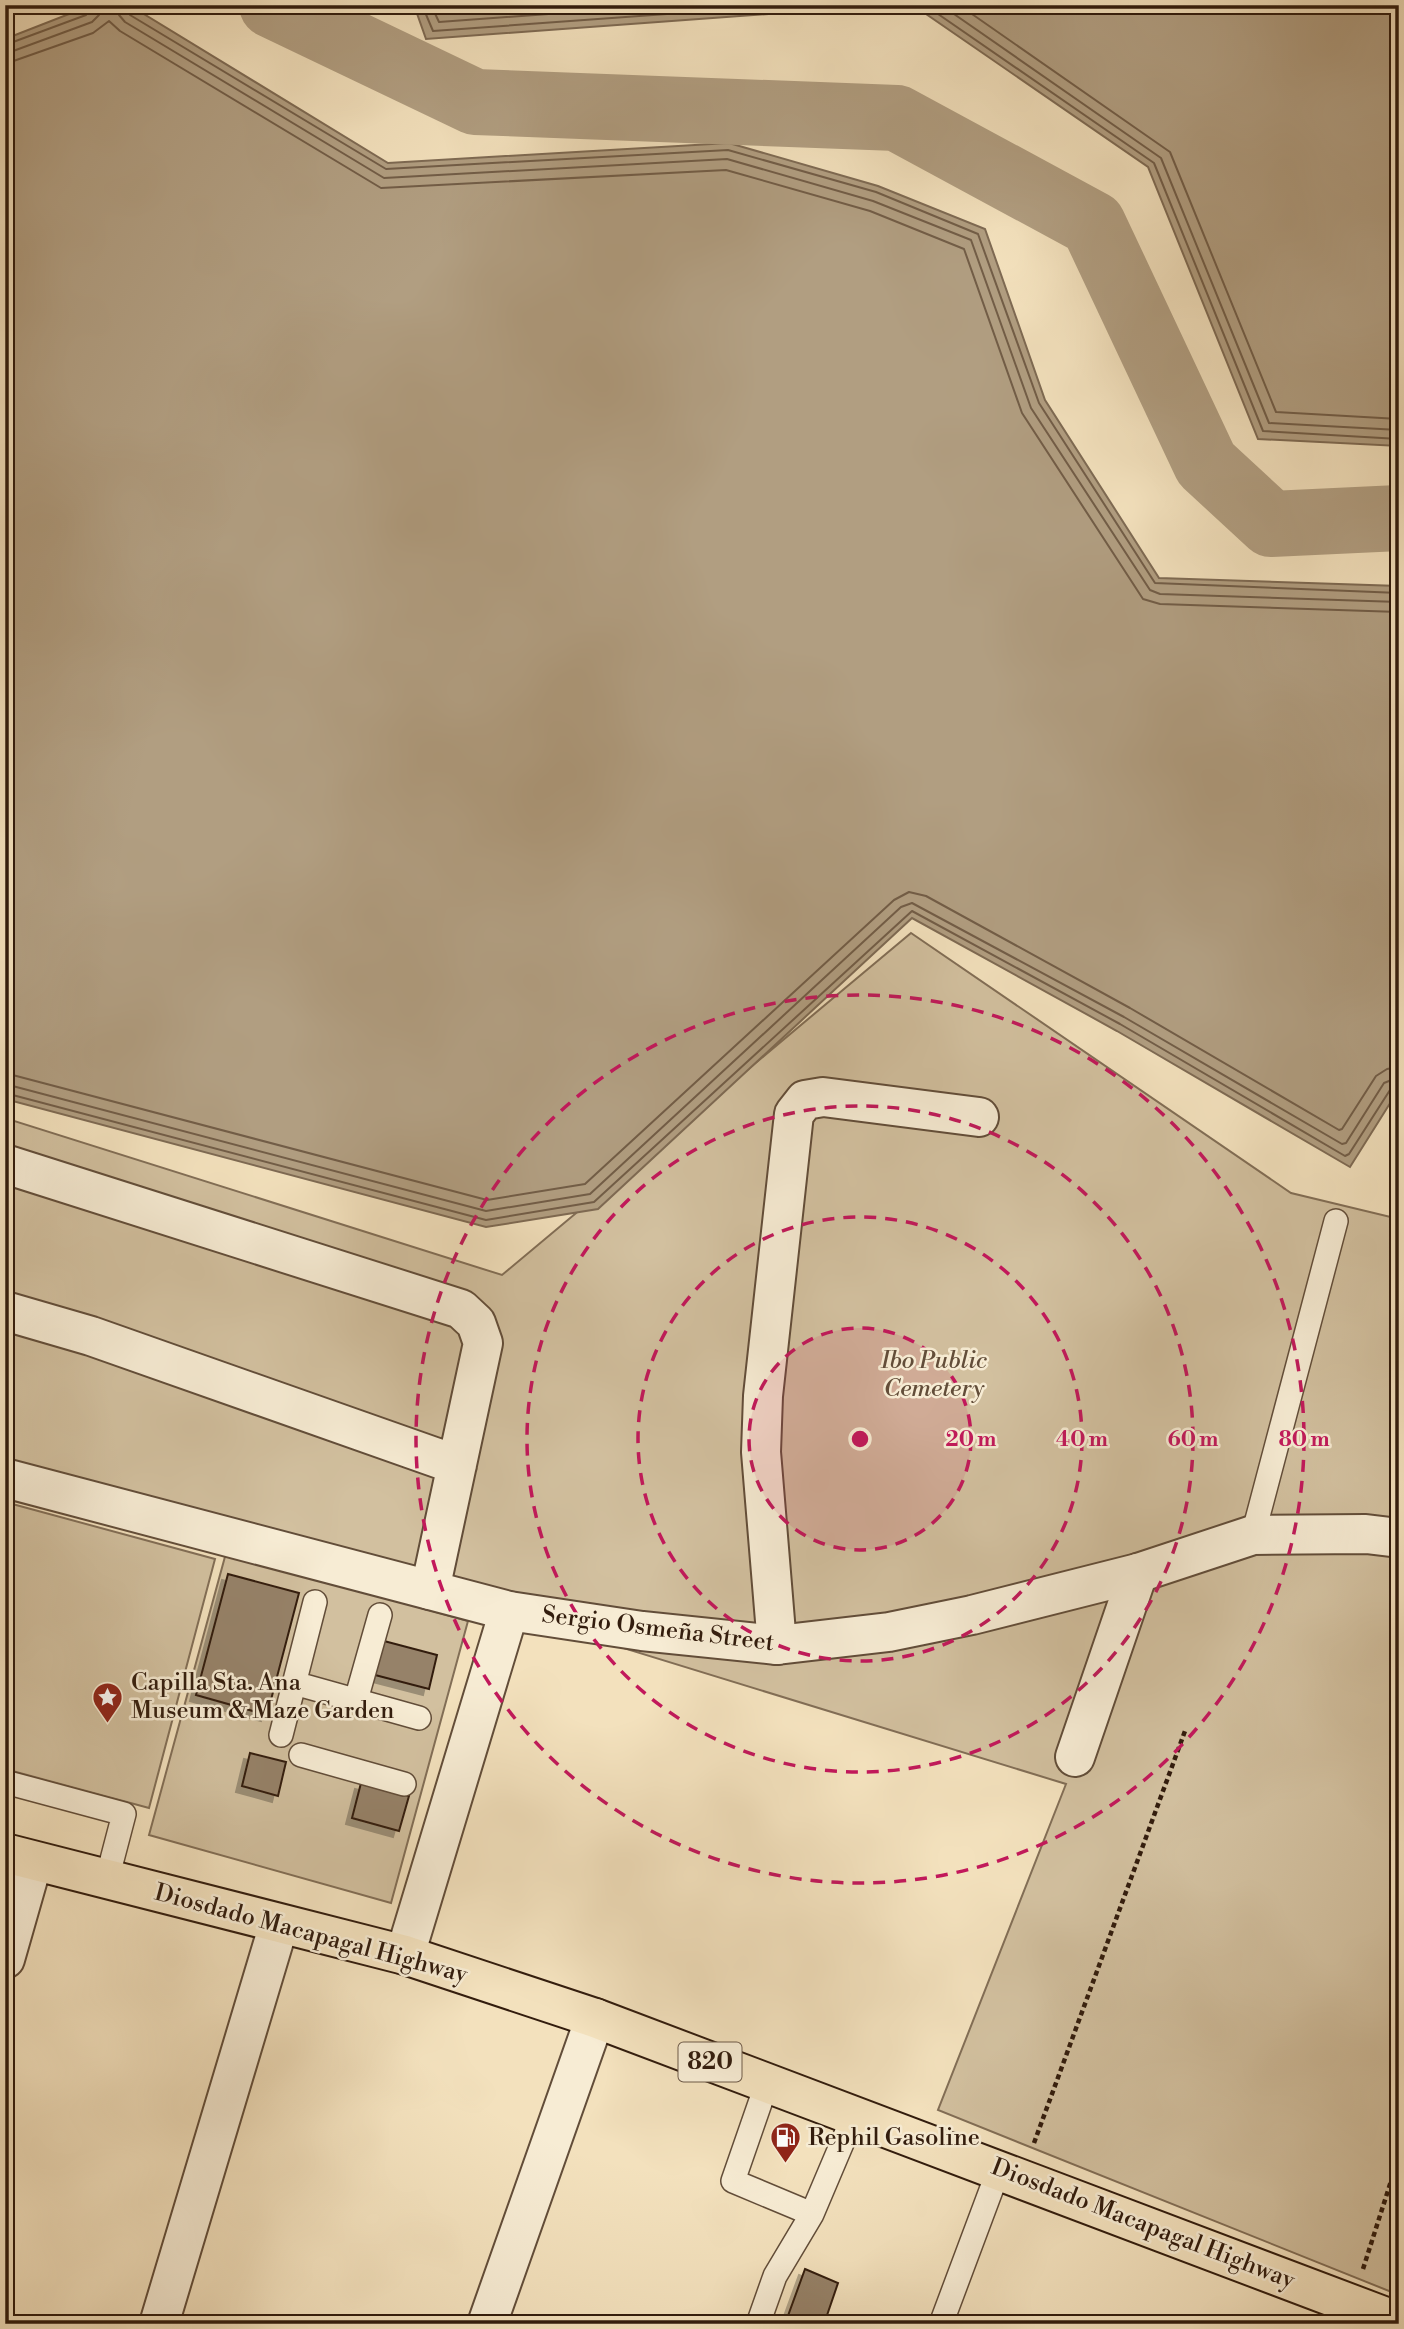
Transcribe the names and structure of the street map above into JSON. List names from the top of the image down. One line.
{"streets":{"highway":["Diosdado Macapagal Highway","820"],"street":["Sergio Osmeña Street"]},"parks":["Ibo Public Cemetery"],"places":{"place":["Capilla Sta. Ana Museum & Maze Garden"],"fuel station":["Rephil Gasoline"]},"rings":["20 m","40 m","60 m","80 m"]}
